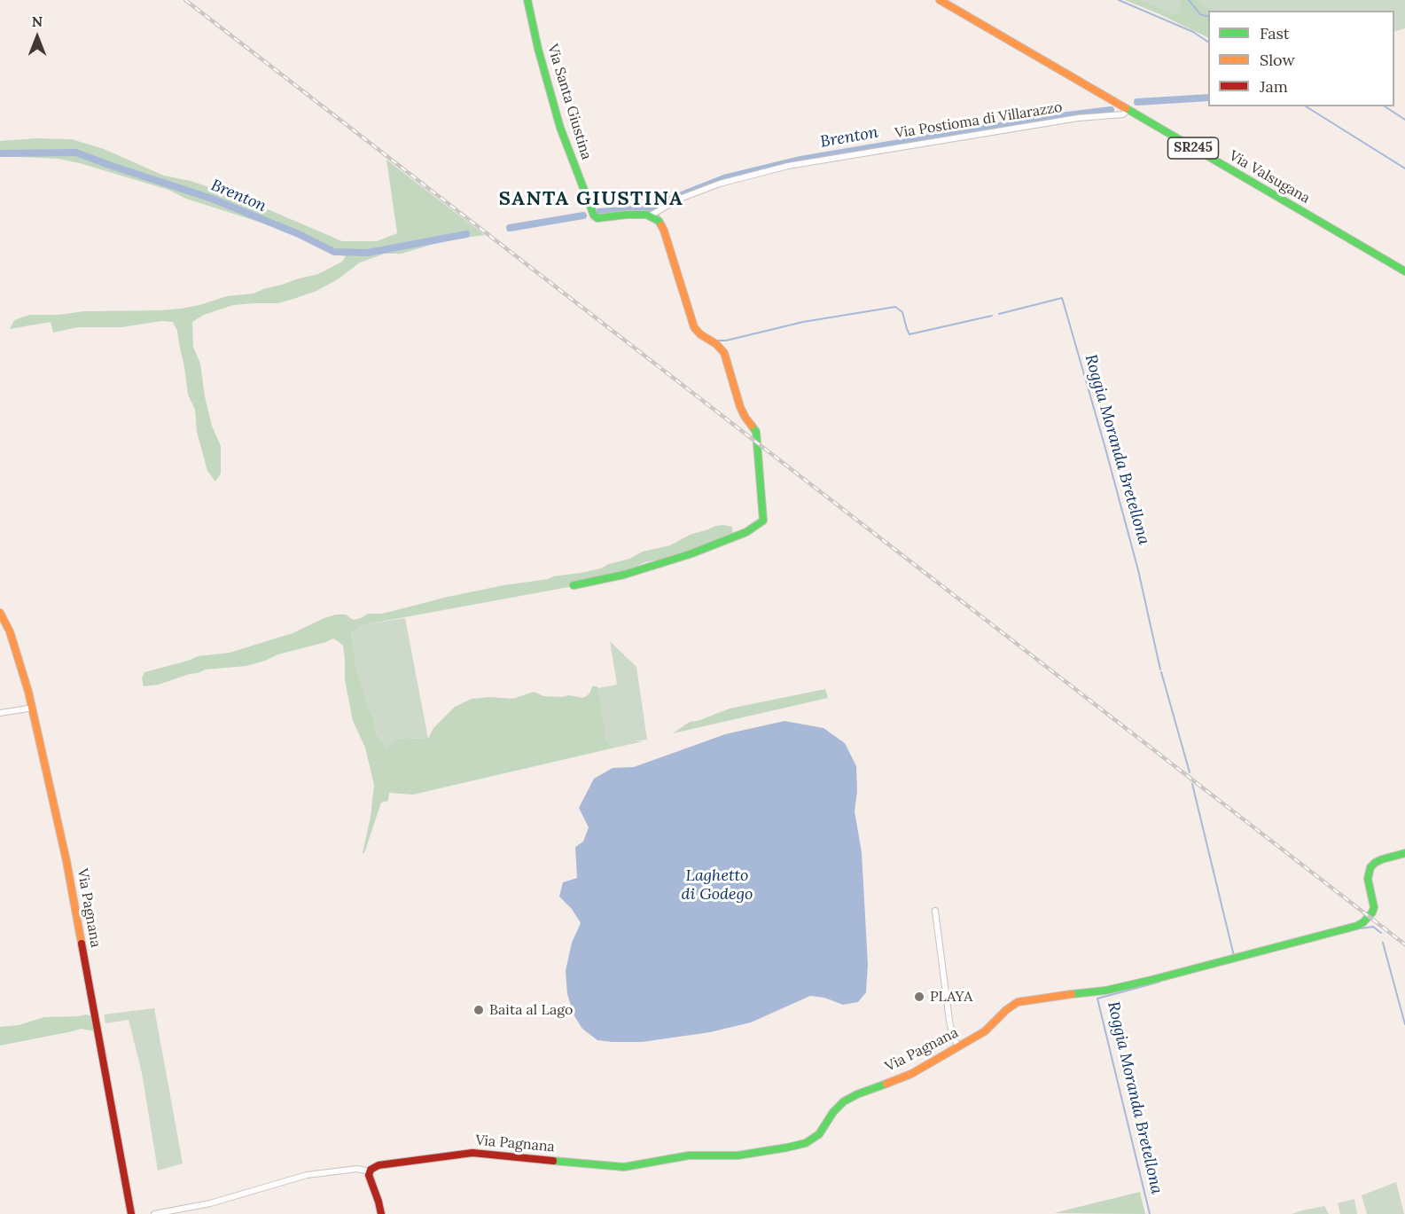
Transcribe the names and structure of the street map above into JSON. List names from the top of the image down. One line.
{"streets":{"street":["Via Santa Giustina","Via Postioma di Villarazzo","SR245","Via Valsugana","Via Pagnana"]},"crossings":[["Via Santa Giustina","Via Postioma di Villarazzo"],["Via Postioma di Villarazzo","Via Valsugana"]],"districts":["SANTA GIUSTINA"],"water":["Brenton","Roggia Moranda Bretellona","Laghetto di Godego"],"places":["PLAYA","Baita al Lago"],"legend":["Fast","Slow","Jam"],"north":"top"}
